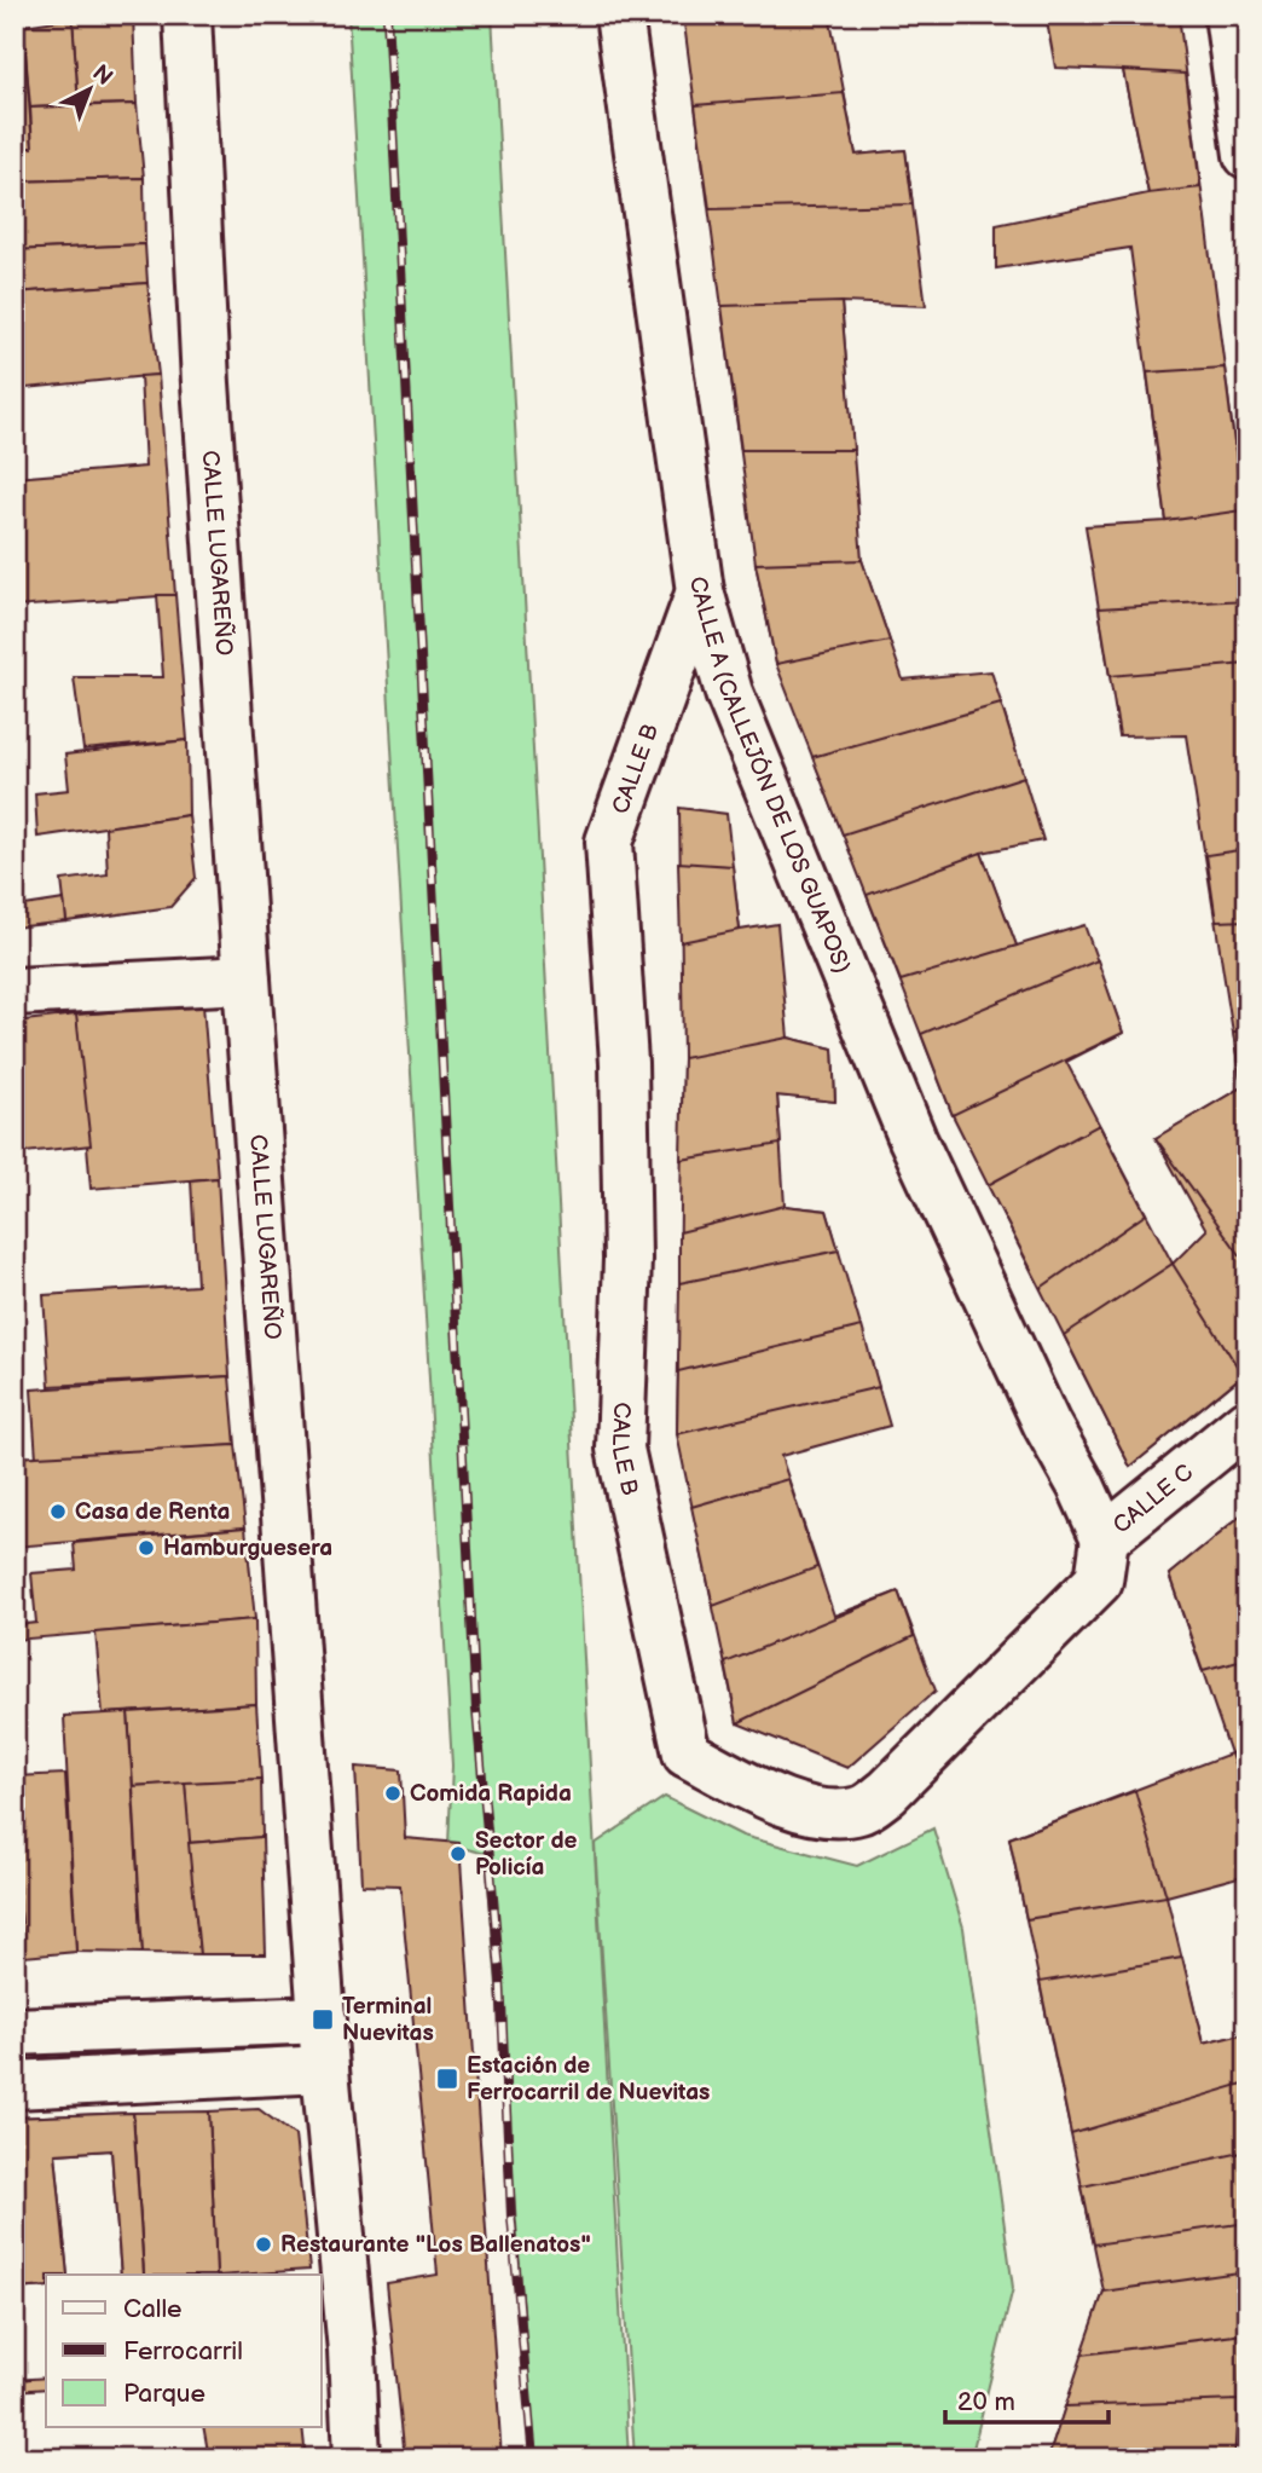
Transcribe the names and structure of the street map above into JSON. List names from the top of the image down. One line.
{"streets":{"street":["CALLE LUGAREÑO","CALLE B","CALLE A (CALLEJÓN DE LOS GUAPOS)","CALLE C"]},"crossings":[["CALLE B","CALLE A (CALLEJÓN DE LOS GUAPOS)"],["CALLE B","CALLE C"],["CALLE A (CALLEJÓN DE LOS GUAPOS)","CALLE C"]],"places":{"other":["Casa de Renta","Hamburguesera","Comida Rapida","Sector de Policía","Restaurante \"Los Ballenatos\""],"transit":["Terminal Nuevitas","Estación de Ferrocarril de Nuevitas"]},"legend":["Calle","Ferrocarril","Parque"],"scale_bar":"20 m","north":"top right"}
